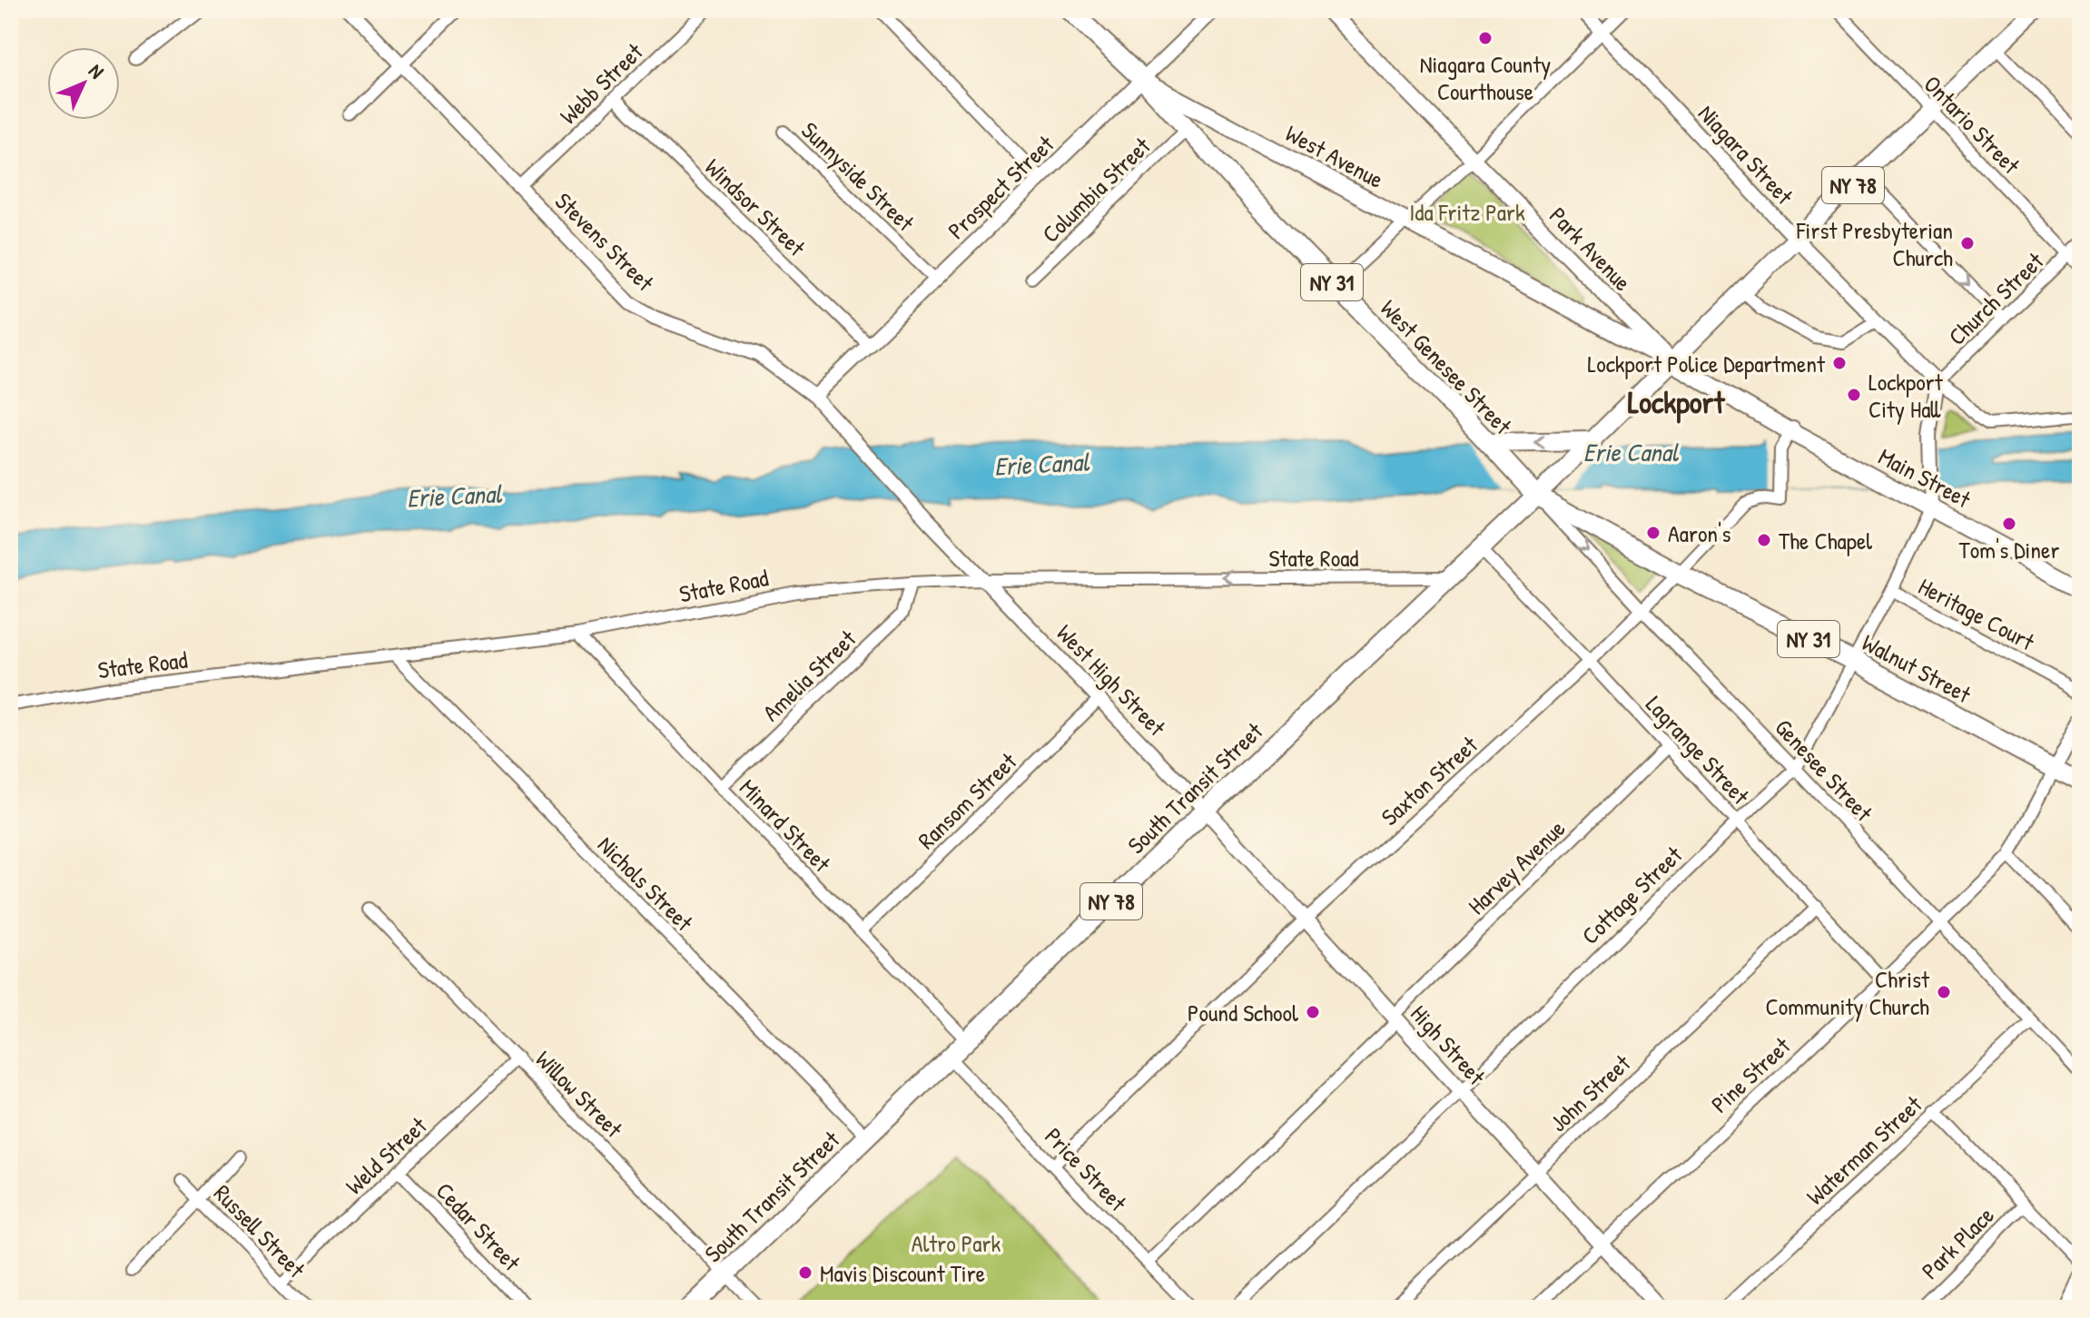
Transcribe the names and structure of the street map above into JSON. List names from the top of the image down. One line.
{"streets":{"highway":["West Avenue","NY 78","NY 31","West Genesee Street","Walnut Street","South Transit Street"],"main road":["Park Avenue","Main Street","High Street"],"street":["Webb Street","Ontario Street","Niagara Street","Sunnyside Street","Prospect Street","Columbia Street","Windsor Street","Stevens Street","Church Street","State Road","Heritage Court","Amelia Street","West High Street","Lagrange Street","Genesee Street","Saxton Street","Ransom Street","Minard Street","Harvey Avenue","Nichols Street","Cottage Street","Pine Street","John Street","Willow Street","Waterman Street","Weld Street","Price Street","Cedar Street","Russell Street","Park Place"]},"crossings":[["Webb Street","Windsor Street"],["Webb Street","Stevens Street"],["Ontario Street","NY 78"],["Ontario Street","Church Street"],["Niagara Street","NY 78"],["Niagara Street","Church Street"],["Niagara Street","Cottage Street"],["West Avenue","NY 78"],["West Avenue","Prospect Street"],["West Avenue","Park Avenue"],["West Avenue","West Genesee Street"],["West Avenue","Main Street"],["West Avenue","South Transit Street"],["Sunnyside Street","Prospect Street"],["NY 78","Park Avenue"],["NY 78","Main Street"],["NY 78","South Transit Street"],["Prospect Street","Windsor Street"],["Prospect Street","Stevens Street"],["Prospect Street","West Genesee Street"],["Columbia Street","West Genesee Street"],["Stevens Street","State Road"],["Stevens Street","West High Street"],["Park Avenue","Main Street"],["Park Avenue","South Transit Street"],["Church Street","Cottage Street"],["West Genesee Street","Walnut Street"],["West Genesee Street","Genesee Street"],["West Genesee Street","South Transit Street"],["Main Street","Saxton Street"],["Main Street","South Transit Street"],["Main Street","Cottage Street"],["State Road","Amelia Street"],["State Road","West High Street"],["State Road","South Transit Street"],["State Road","Minard Street"],["State Road","Nichols Street"],["Heritage Court","Cottage Street"],["Walnut Street","Genesee Street"],["Walnut Street","Saxton Street"],["Walnut Street","South Transit Street"],["Walnut Street","Cottage Street"],["Walnut Street","Pine Street"],["Amelia Street","Minard Street"],["West High Street","South Transit Street"],["West High Street","Ransom Street"],["West High Street","High Street"],["Lagrange Street","Saxton Street"],["Lagrange Street","South Transit Street"],["Lagrange Street","Harvey Avenue"],["Lagrange Street","Cottage Street"],["Lagrange Street","Pine Street"],["Lagrange Street","John Street"],["Genesee Street","Saxton Street"],["Genesee Street","South Transit Street"],["Genesee Street","Cottage Street"],["Genesee Street","Pine Street"],["Genesee Street","Waterman Street"],["Saxton Street","High Street"],["Saxton Street","Price Street"],["South Transit Street","Minard Street"],["South Transit Street","Nichols Street"],["South Transit Street","High Street"],["South Transit Street","Willow Street"],["South Transit Street","Price Street"],["Ransom Street","Minard Street"],["Harvey Avenue","High Street"],["Harvey Avenue","Price Street"],["Cottage Street","High Street"],["High Street","Pine Street"],["High Street","John Street"],["Willow Street","Weld Street"],["Weld Street","Cedar Street"],["Weld Street","Russell Street"]],"districts":["Lockport"],"water":["Erie Canal"],"parks":["Ida Fritz Park","Altro Park"],"places":["Niagara County Courthouse","First Presbyterian Church","Lockport Police Department","Lockport City Hall","Tom's Diner","Aaron's","The Chapel","Christ Community Church","Pound School","Mavis Discount Tire"],"north":"top right"}
